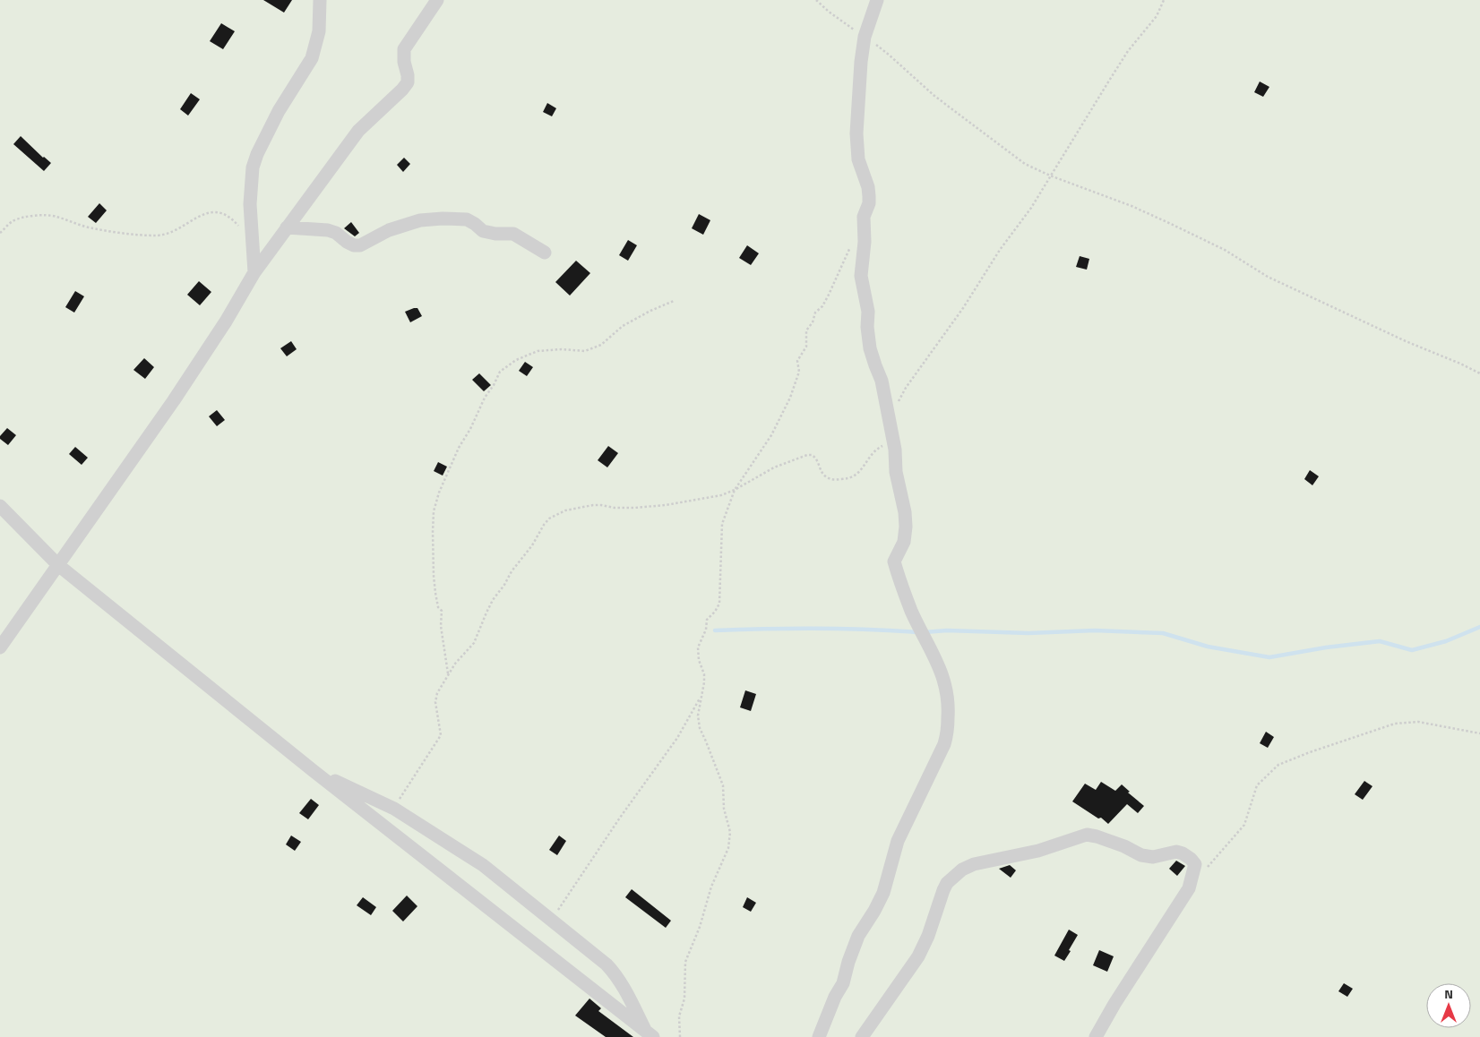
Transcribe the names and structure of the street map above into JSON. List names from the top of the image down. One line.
{"north":"top"}
